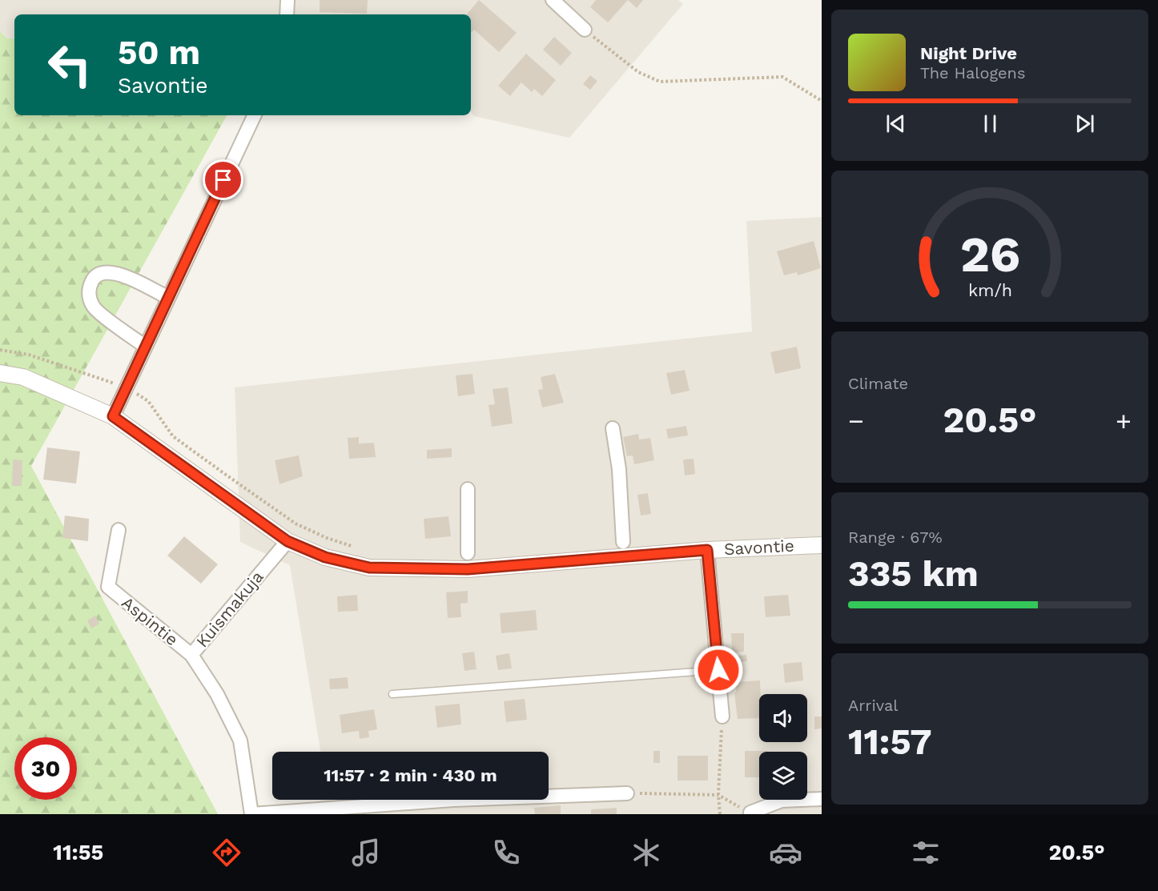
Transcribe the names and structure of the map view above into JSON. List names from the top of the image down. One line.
{"streets":{"street":["Savontie","Kuismakuja","Aspintie"]},"crossings":[["Savontie","Kuismakuja"],["Kuismakuja","Aspintie"]],"page":{"turn":["50 m","Savontie"],"song":["Night Drive","The Halogens"],"tile":["Climate",["Range · 67%","335 km"],["Arrival","11:57"]],"heat":["−","20.5°","+"],"limit":"30","trip":"11:57 · 2 min · 430 m","tabs":["11:55","20.5°"],"gauge":["26","km/h"]}}
